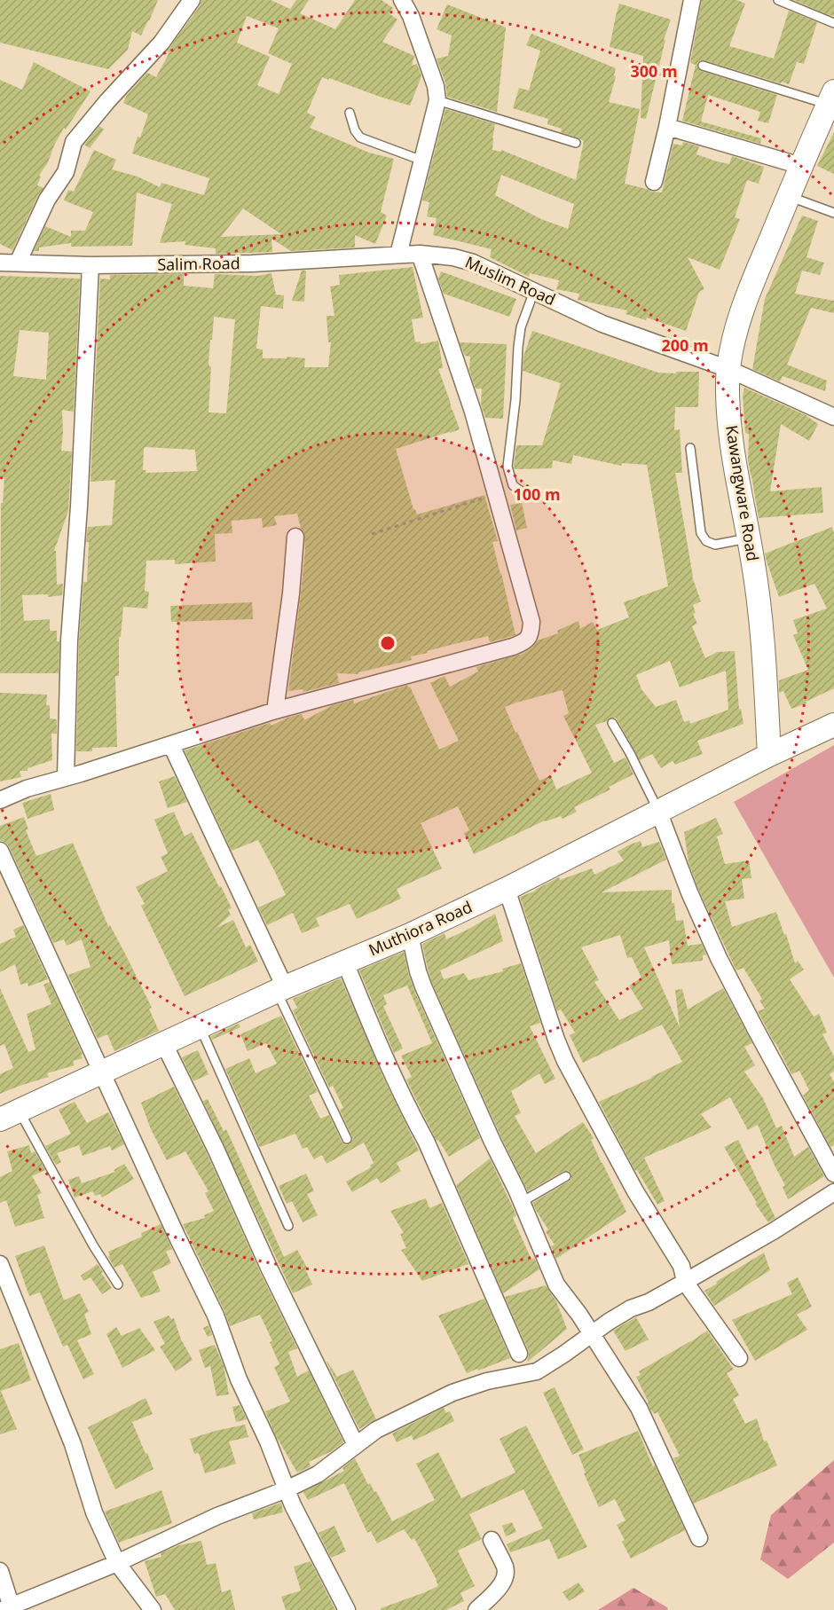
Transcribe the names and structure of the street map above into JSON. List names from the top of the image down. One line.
{"streets":{"street":["Salim Road","Muslim Road","Kawangware Road","Muthiora Road"]},"crossings":[["Salim Road","Muslim Road"],["Muslim Road","Kawangware Road"],["Kawangware Road","Muthiora Road"]],"rings":["300 m","200 m","100 m"]}
